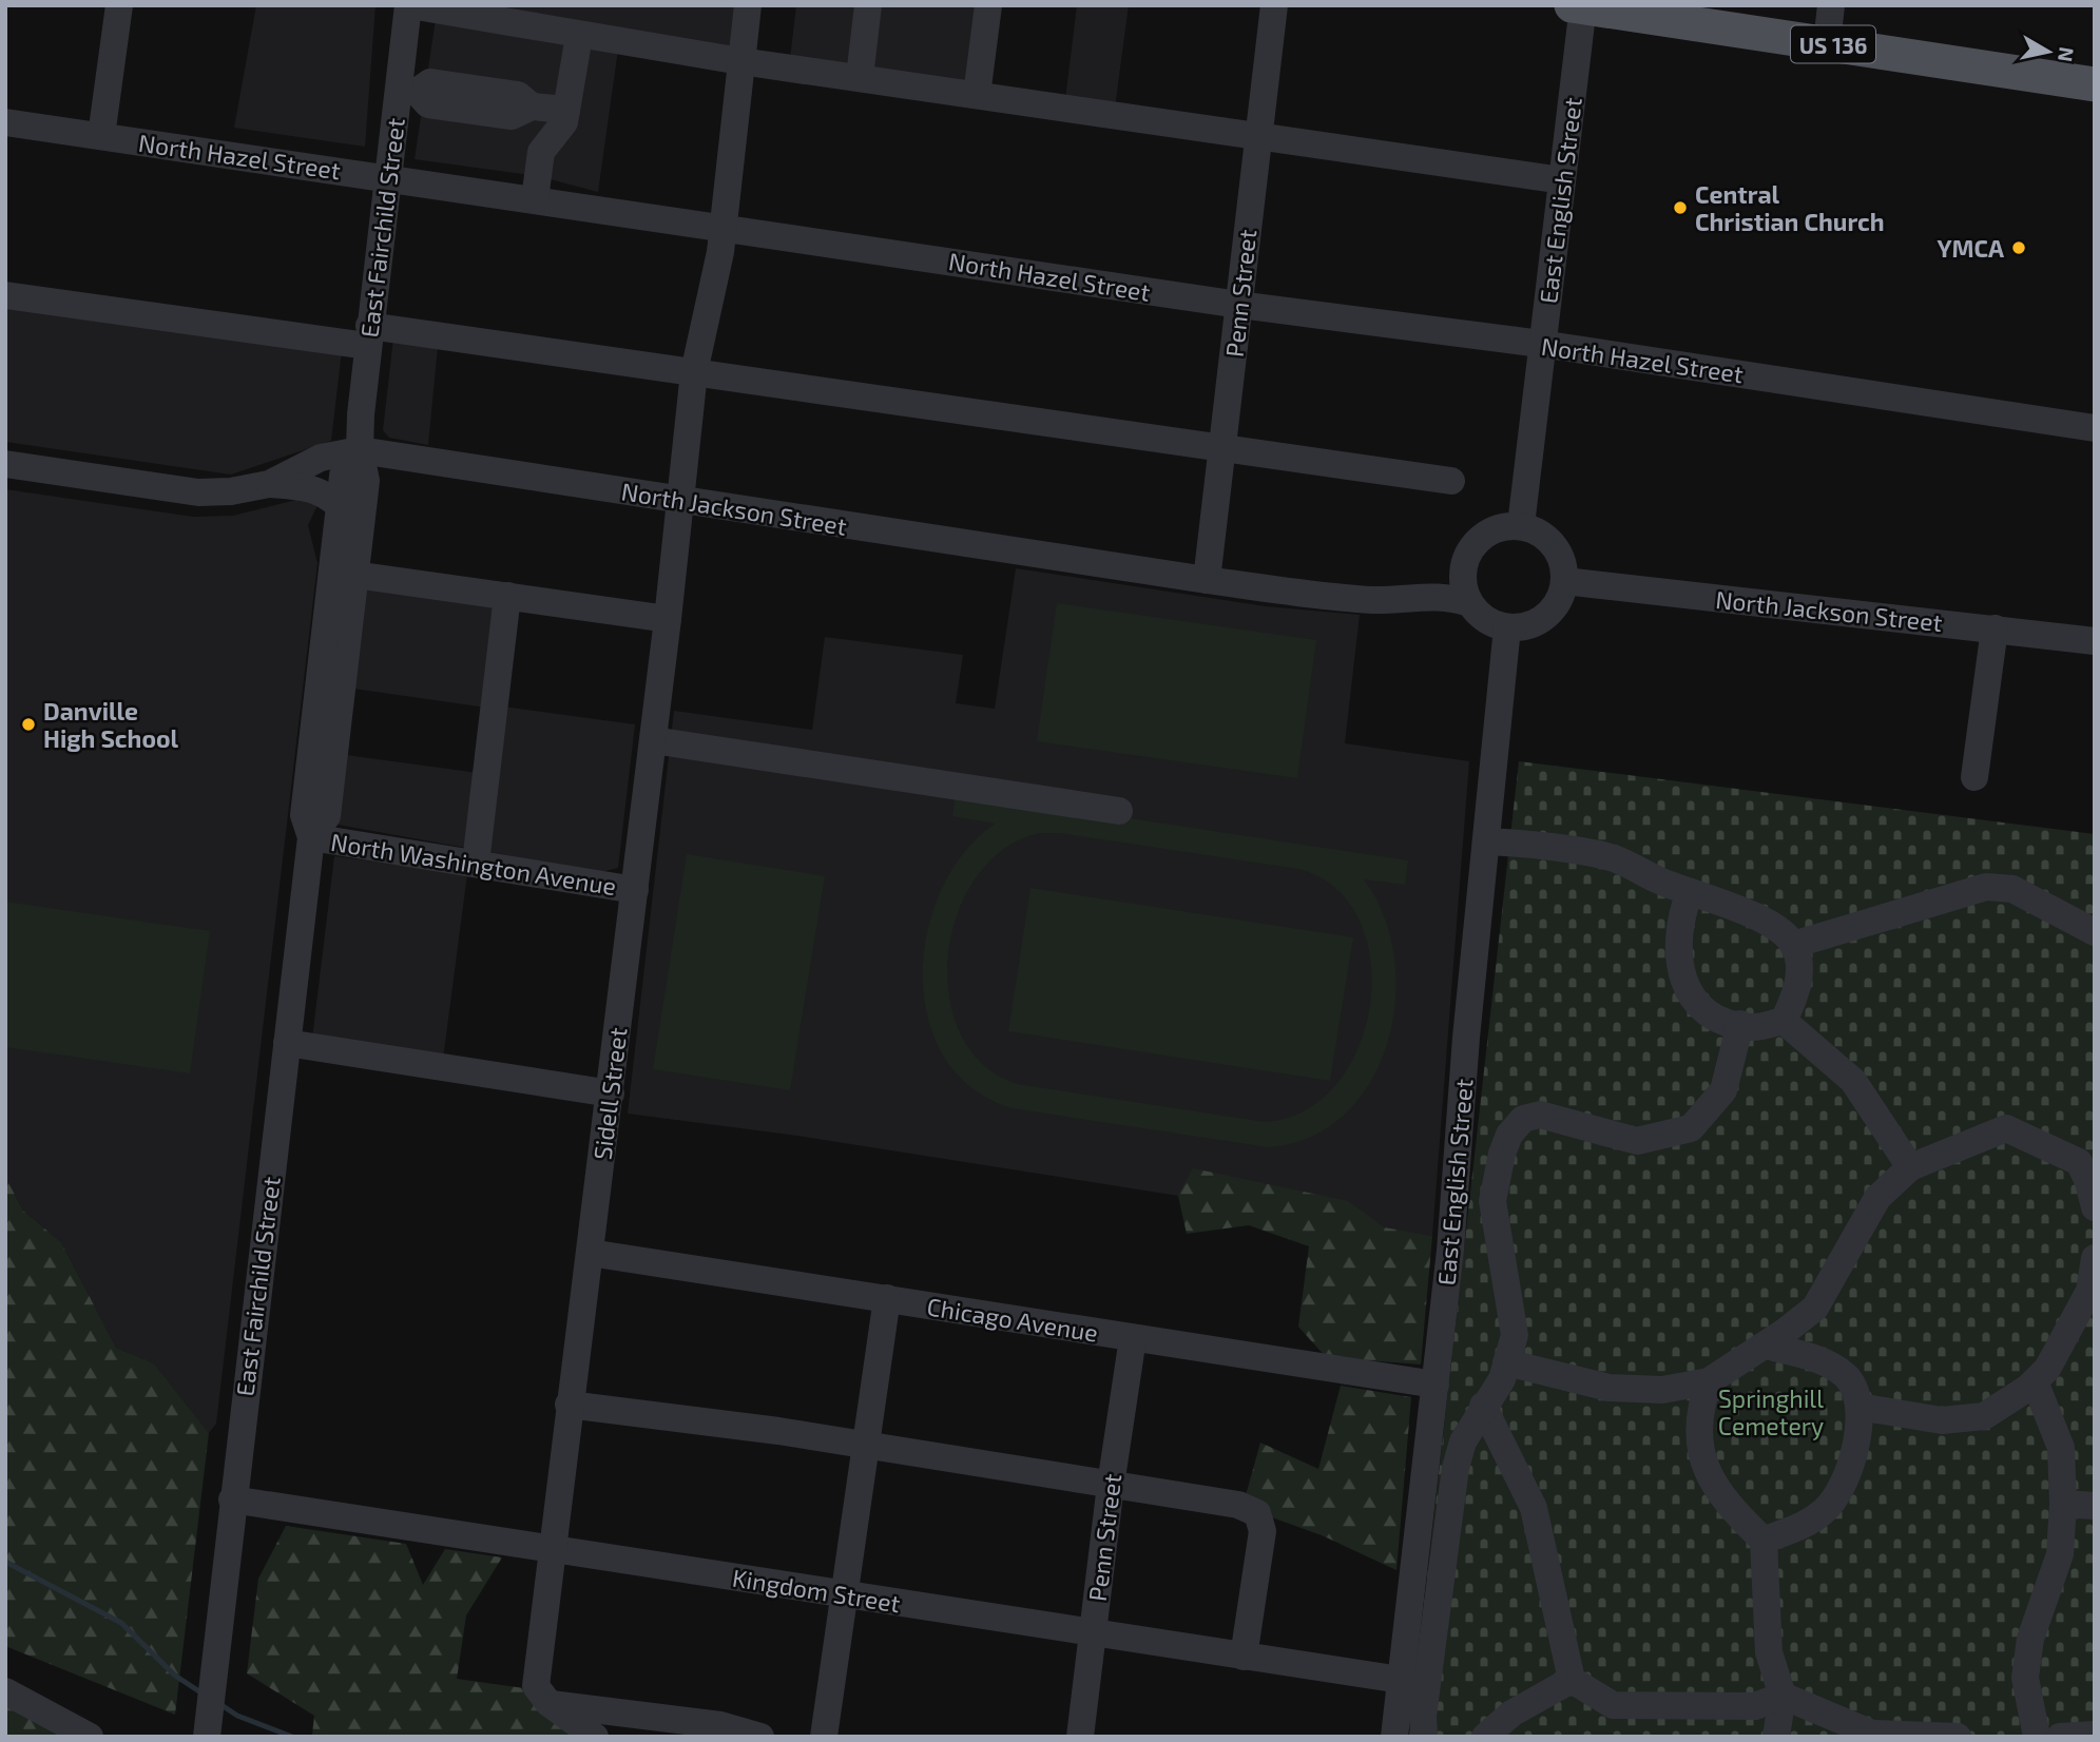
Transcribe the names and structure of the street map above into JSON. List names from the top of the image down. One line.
{"streets":{"main road":["US 136"],"street":["North Hazel Street","East English Street","East Fairchild Street","Penn Street","North Jackson Street","North Washington Avenue","Sidell Street","Chicago Avenue","Kingdom Street"]},"crossings":[["US 136","East English Street"],["North Hazel Street","East English Street"],["North Hazel Street","East Fairchild Street"],["North Hazel Street","Penn Street"],["North Hazel Street","Sidell Street"],["East English Street","North Jackson Street"],["East English Street","Chicago Avenue"],["East English Street","Kingdom Street"],["East Fairchild Street","North Jackson Street"],["East Fairchild Street","North Washington Avenue"],["East Fairchild Street","Kingdom Street"],["Penn Street","North Jackson Street"],["Penn Street","Chicago Avenue"],["Penn Street","Kingdom Street"],["North Jackson Street","Sidell Street"],["North Washington Avenue","Sidell Street"],["Sidell Street","Chicago Avenue"],["Sidell Street","Kingdom Street"]],"parks":["Springhill Cemetery"],"places":["Central Christian Church","YMCA","Danville High School"],"north":"right"}
